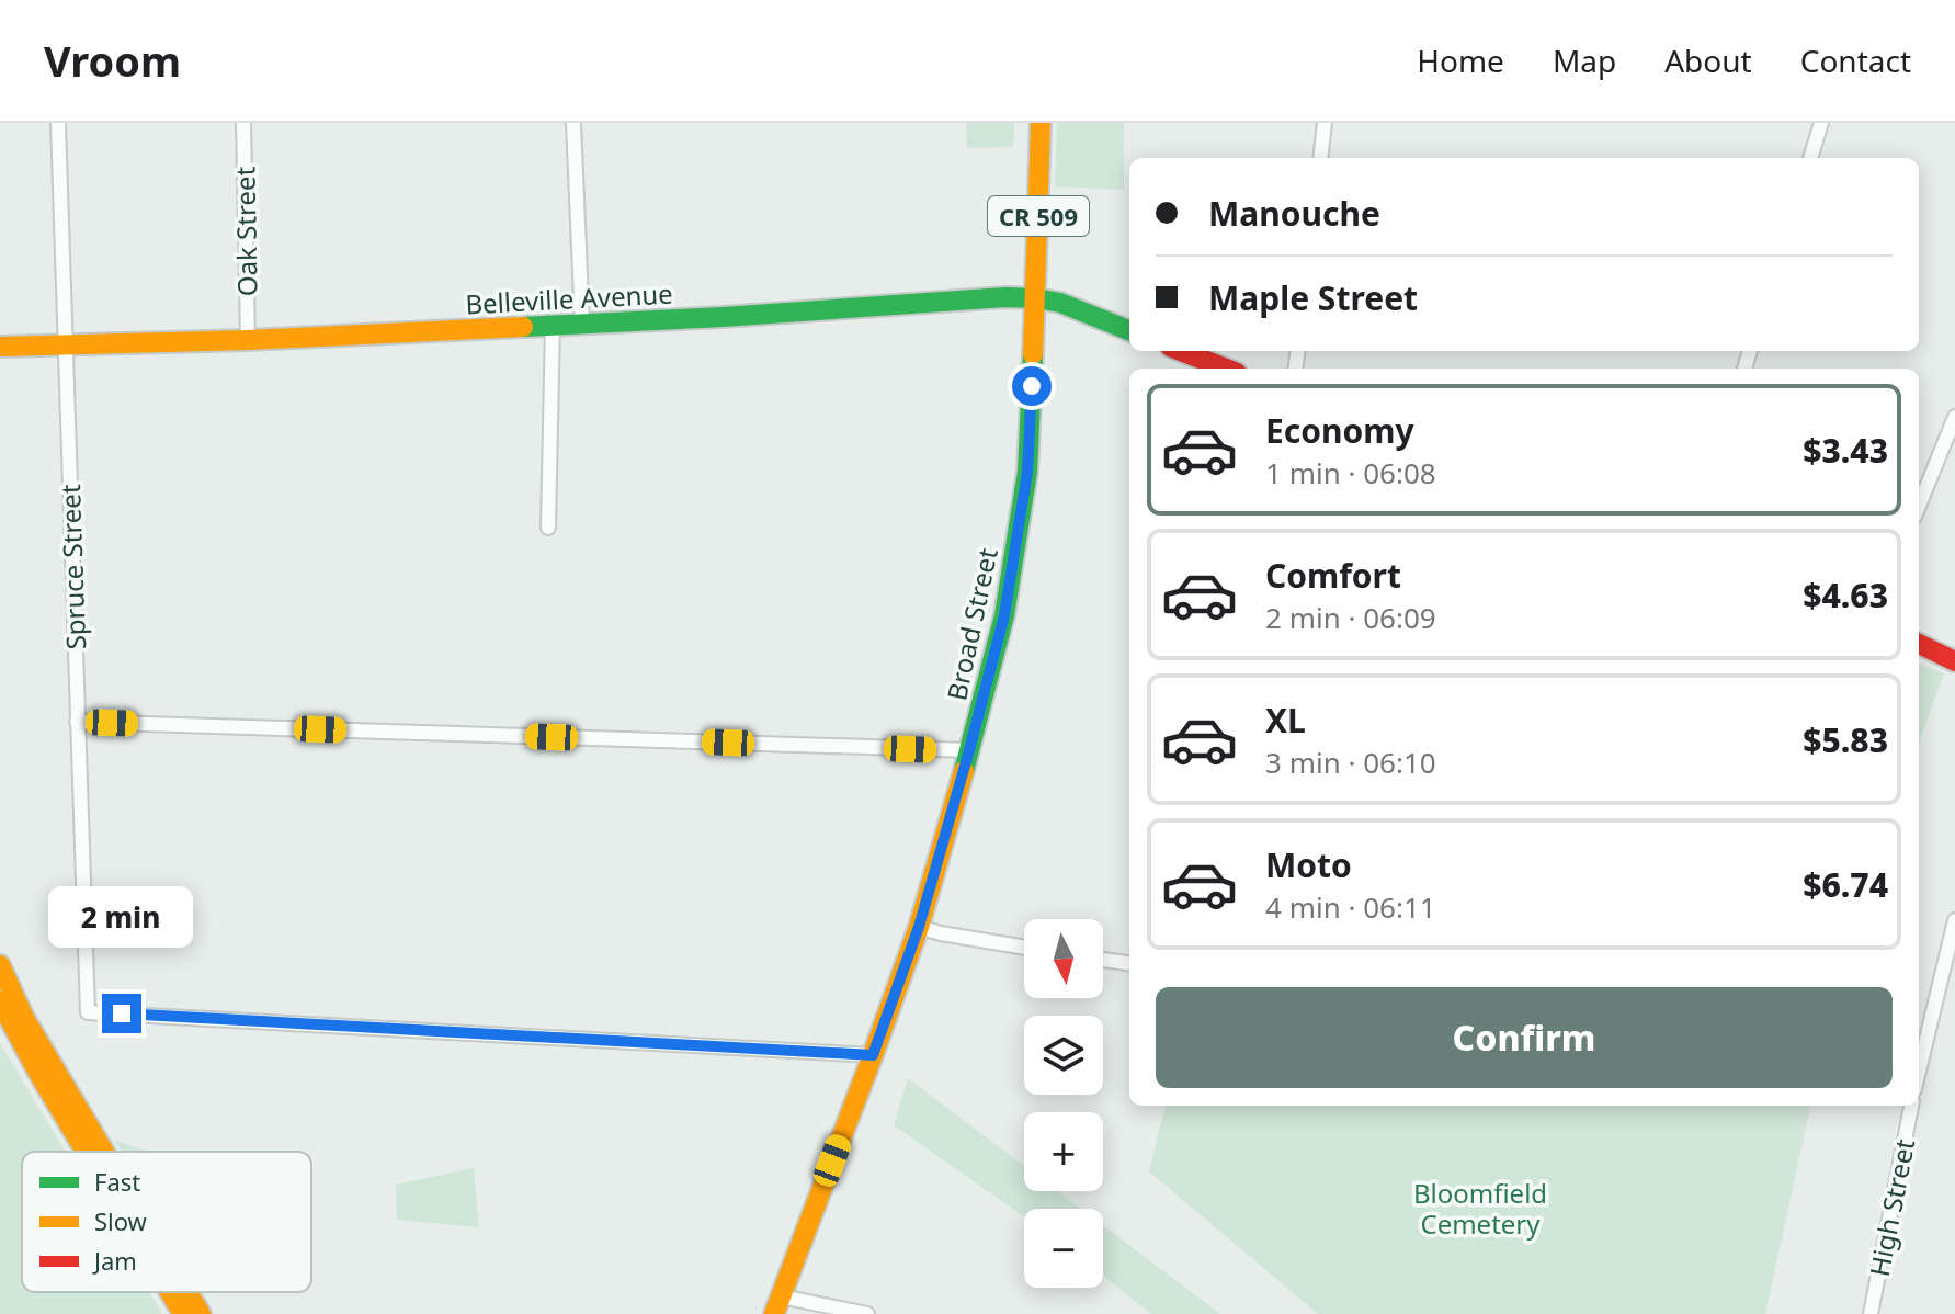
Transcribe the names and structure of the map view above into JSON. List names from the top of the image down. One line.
{"streets":{"main road":["CR 509","Belleville Avenue","Broad Street"],"street":["Oak Street","Spruce Street","High Street"]},"crossings":[["Oak Street","Belleville Avenue"],["Belleville Avenue","Spruce Street"],["Belleville Avenue","Broad Street"],["Spruce Street","Broad Street"]],"parks":["Bloomfield Cemetery"],"legend":["Fast","Slow","Jam"],"north":"bottom","page":{"header":"Vroom","nav":["Home","Map","About","Contact"],"banner":["Manouche","Maple Street"],"list":[{"name":"Economy","note":"1 min · 06:08","value":"$3.43"},{"name":"Comfort","note":"2 min · 06:09","value":"$4.63"},{"name":"XL","note":"3 min · 06:10","value":"$5.83"},{"name":"Moto","note":"4 min · 06:11","value":"$6.74"}],"bubble":"2 min","map_buttons":["+","−"],"buttons":"Confirm"}}
